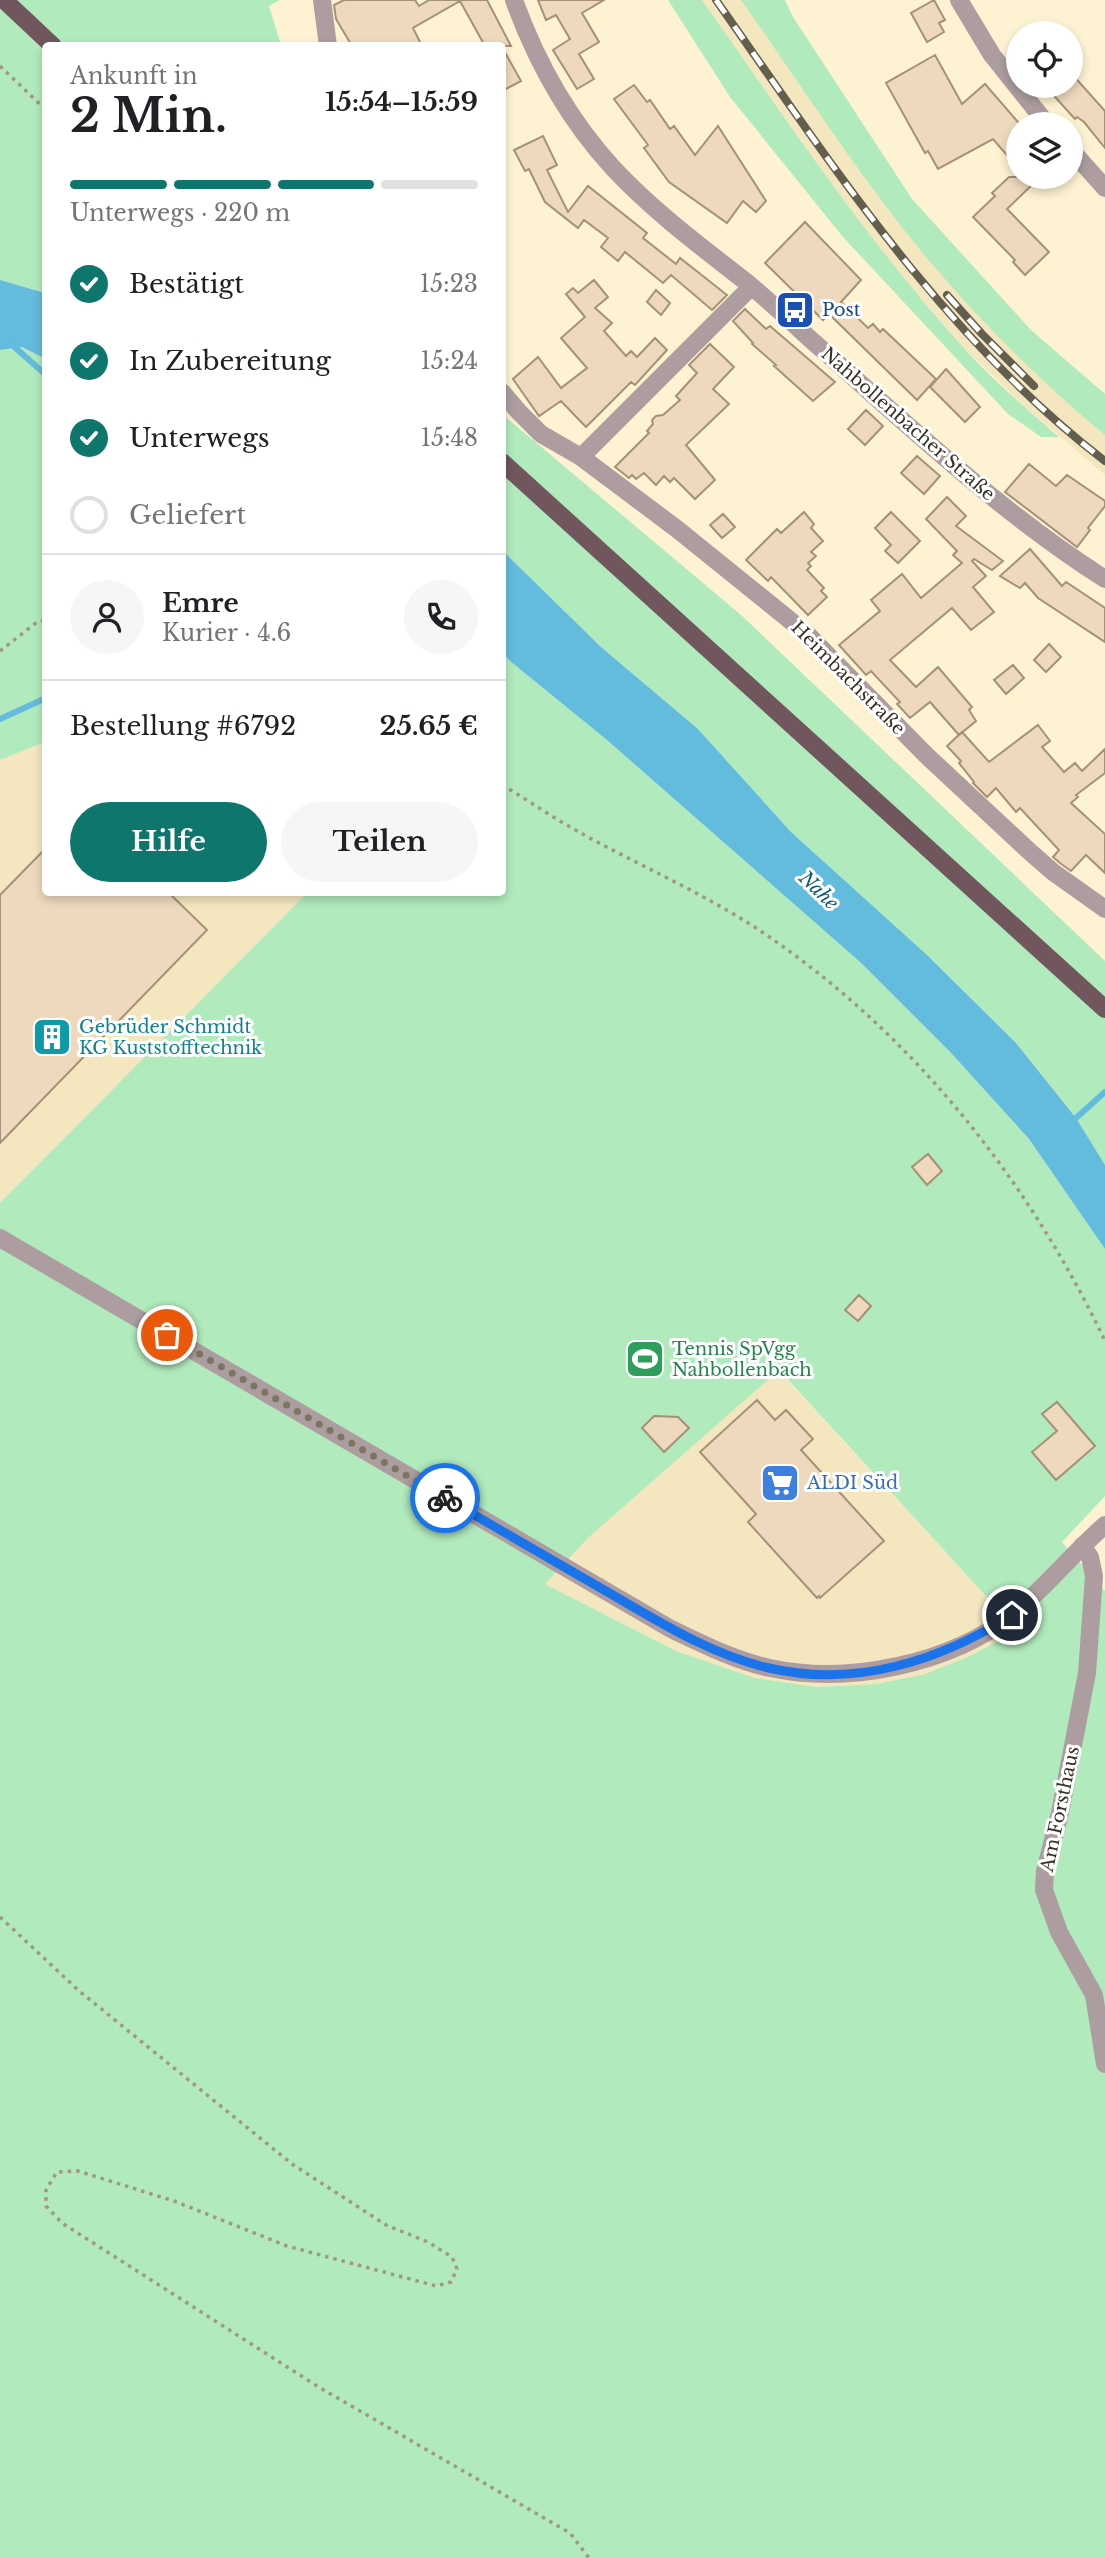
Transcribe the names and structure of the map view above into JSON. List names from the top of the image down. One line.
{"streets":{"street":["Nahbollenbacher Straße","Heimbachstraße","Am Forsthaus"]},"water":["Nahe"],"places":{"bus stop":["Post"],"building":["Gebrüder Schmidt KG Kuststofftechnik"],"sports":["Tennis SpVgg Nahbollenbach"],"supermarket":["ALDI Süd"]},"page":{"heading":["2 Min.","Ankunft in","15:54–15:59"],"panel":["Emre","Kurier · 4.6","Bestellung #6792","25.65 €"],"bar":"Unterwegs · 220 m","list":[["Bestätigt","15:23"],["In Zubereitung","15:24"],["Unterwegs","15:48"],"Geliefert"],"buttons":["Hilfe","Teilen"]}}
